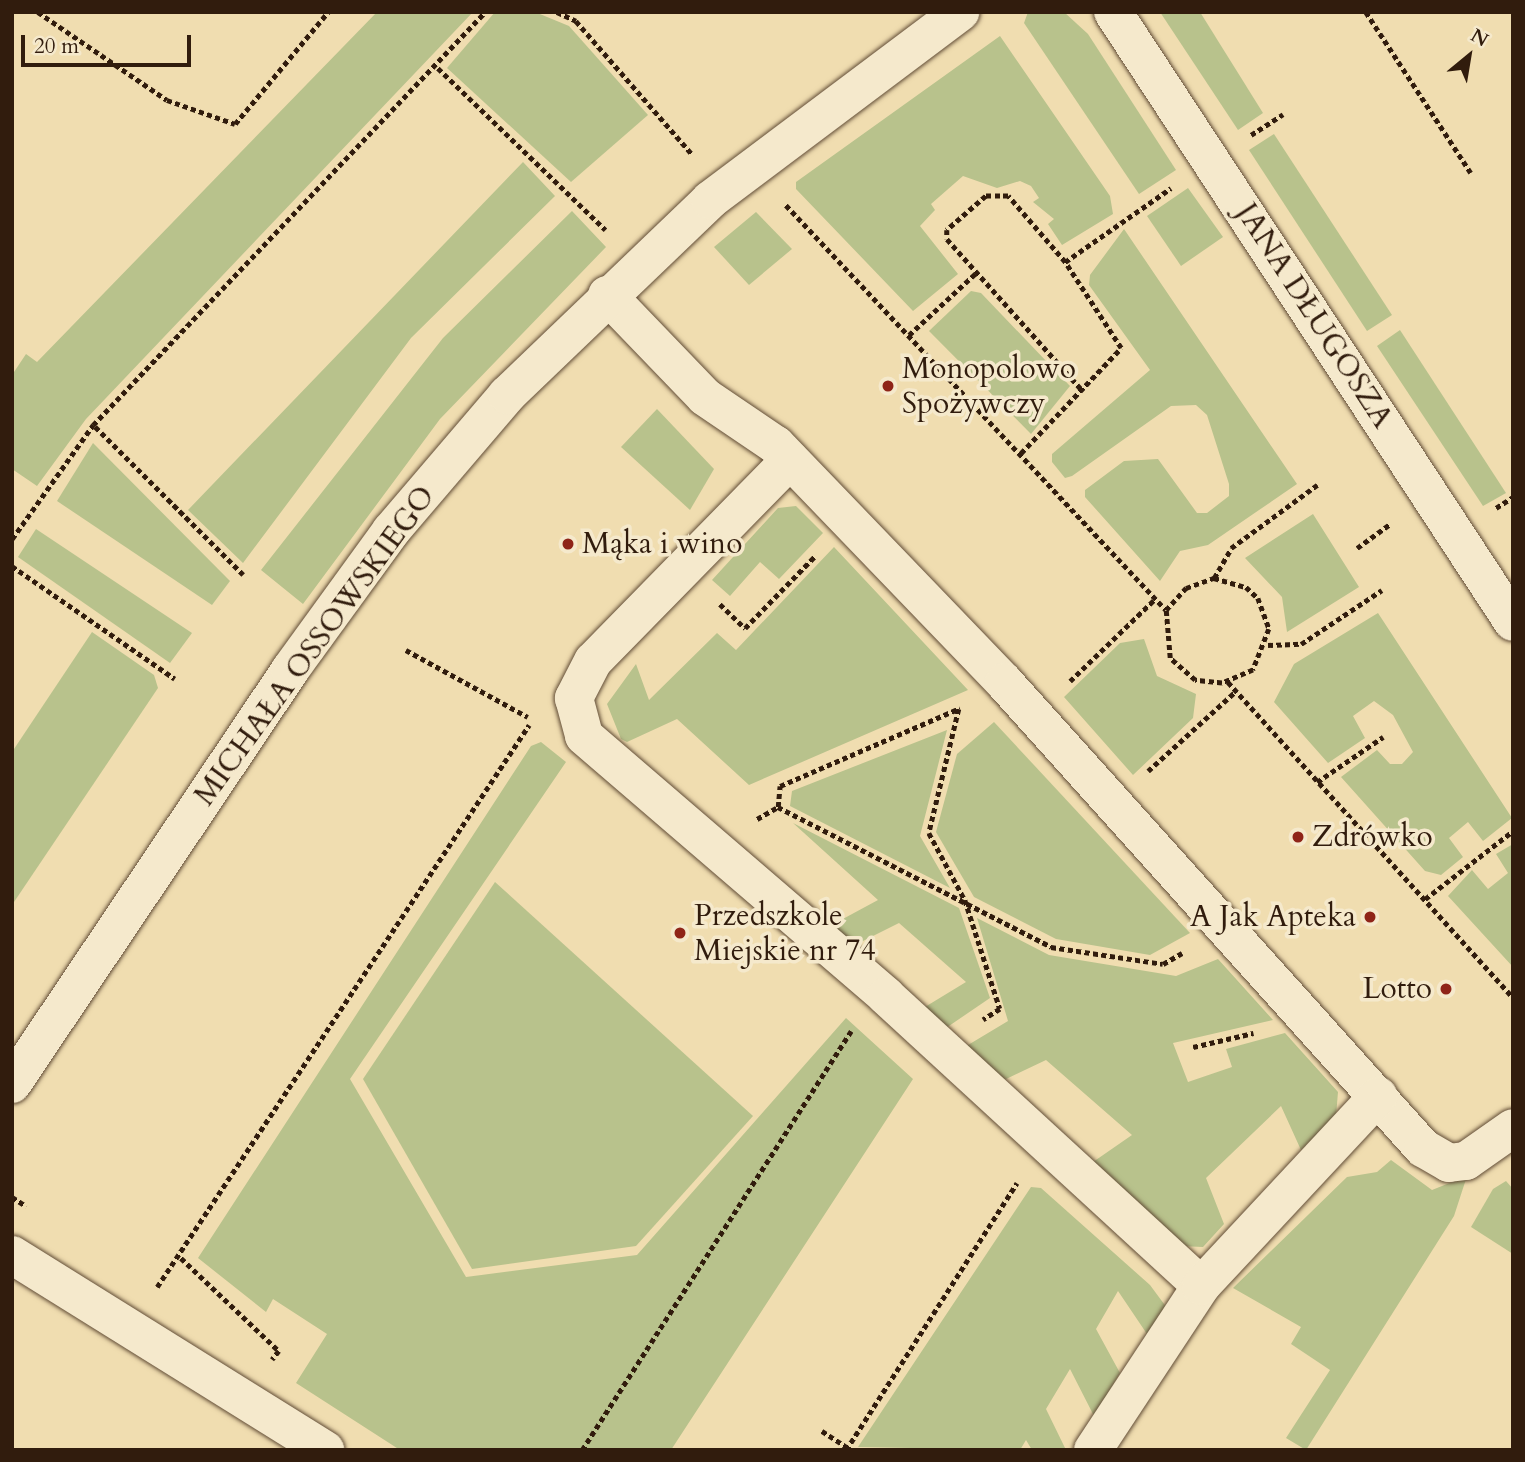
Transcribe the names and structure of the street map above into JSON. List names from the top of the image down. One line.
{"streets":{"street":["JANA DŁUGOSZA","MICHAŁA OSSOWSKIEGO"]},"places":["Monopolowo Spożywczy","Mąka i wino","Zdrówko","A Jak Apteka","Przedszkole Miejskie nr 74","Lotto"],"scale_bar":"20 m","north":"top right"}
